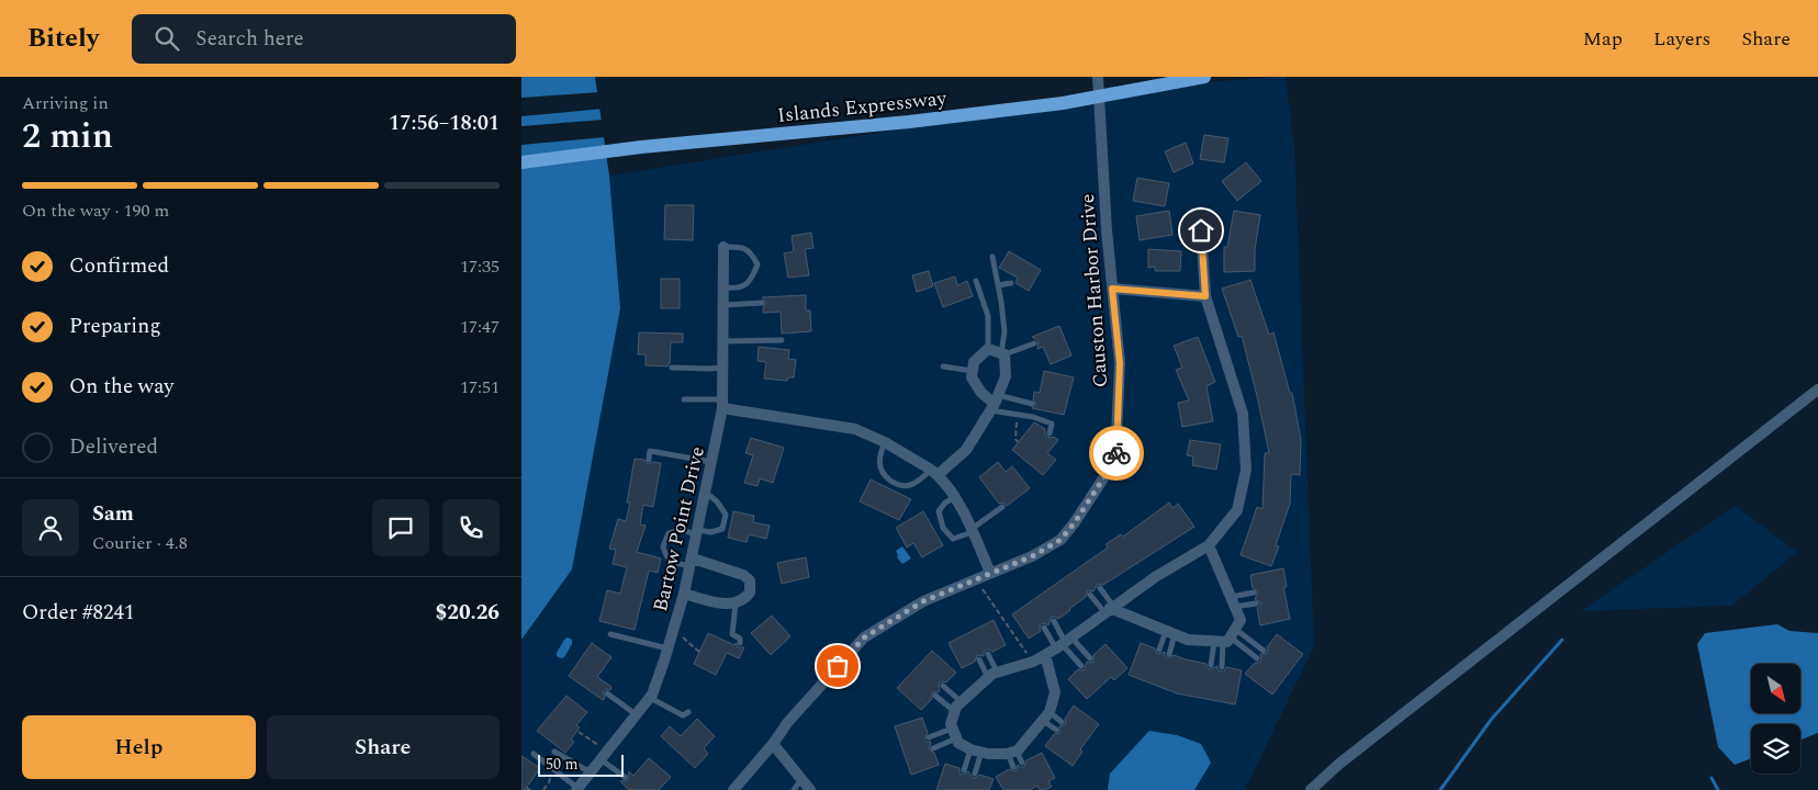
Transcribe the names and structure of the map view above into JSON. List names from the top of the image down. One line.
{"streets":{"main road":["Islands Expressway"],"street":["Causton Harbor Drive","Bartow Point Drive"]},"crossings":[["Islands Expressway","Causton Harbor Drive"]],"scale_bar":"50 m","north":"bottom right","page":{"header":"Bitely","search":"Search here","nav":["Map","Layers","Share"],"heading":["2 min","Arriving in","17:56–18:01"],"panel":["Sam","Courier · 4.8","Order #8241","$20.26"],"bar":"On the way · 190 m","list":[["Confirmed","17:35"],["Preparing","17:47"],["On the way","17:51"],"Delivered"],"buttons":["Help","Share"],"scale":"50 m"}}
